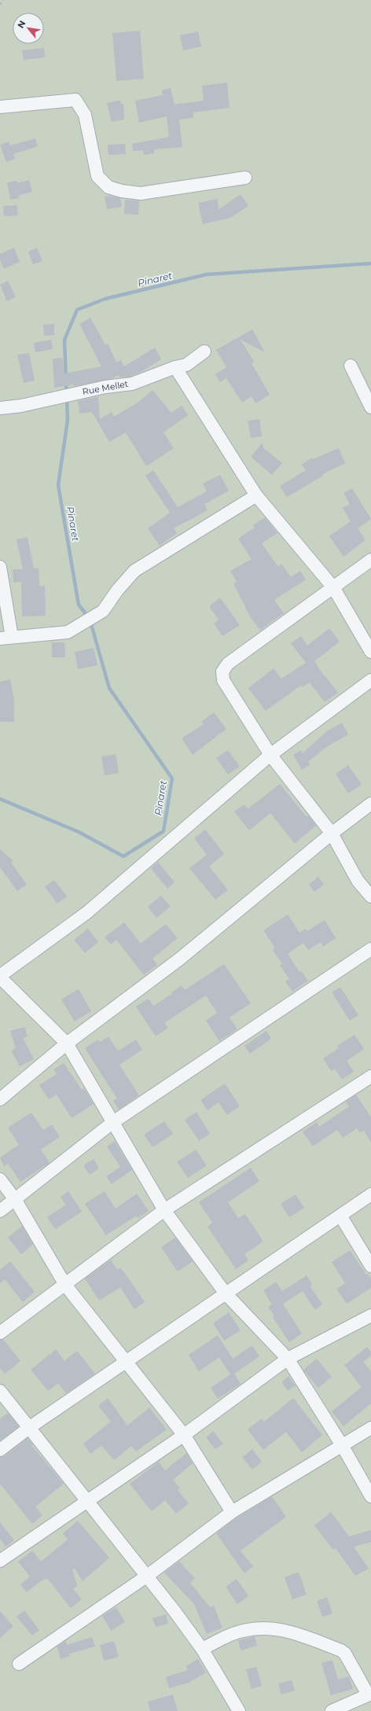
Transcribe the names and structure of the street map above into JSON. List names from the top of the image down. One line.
{"streets":{"street":["Rue Mellet"]},"water":["Pinaret"],"north":"top left"}
